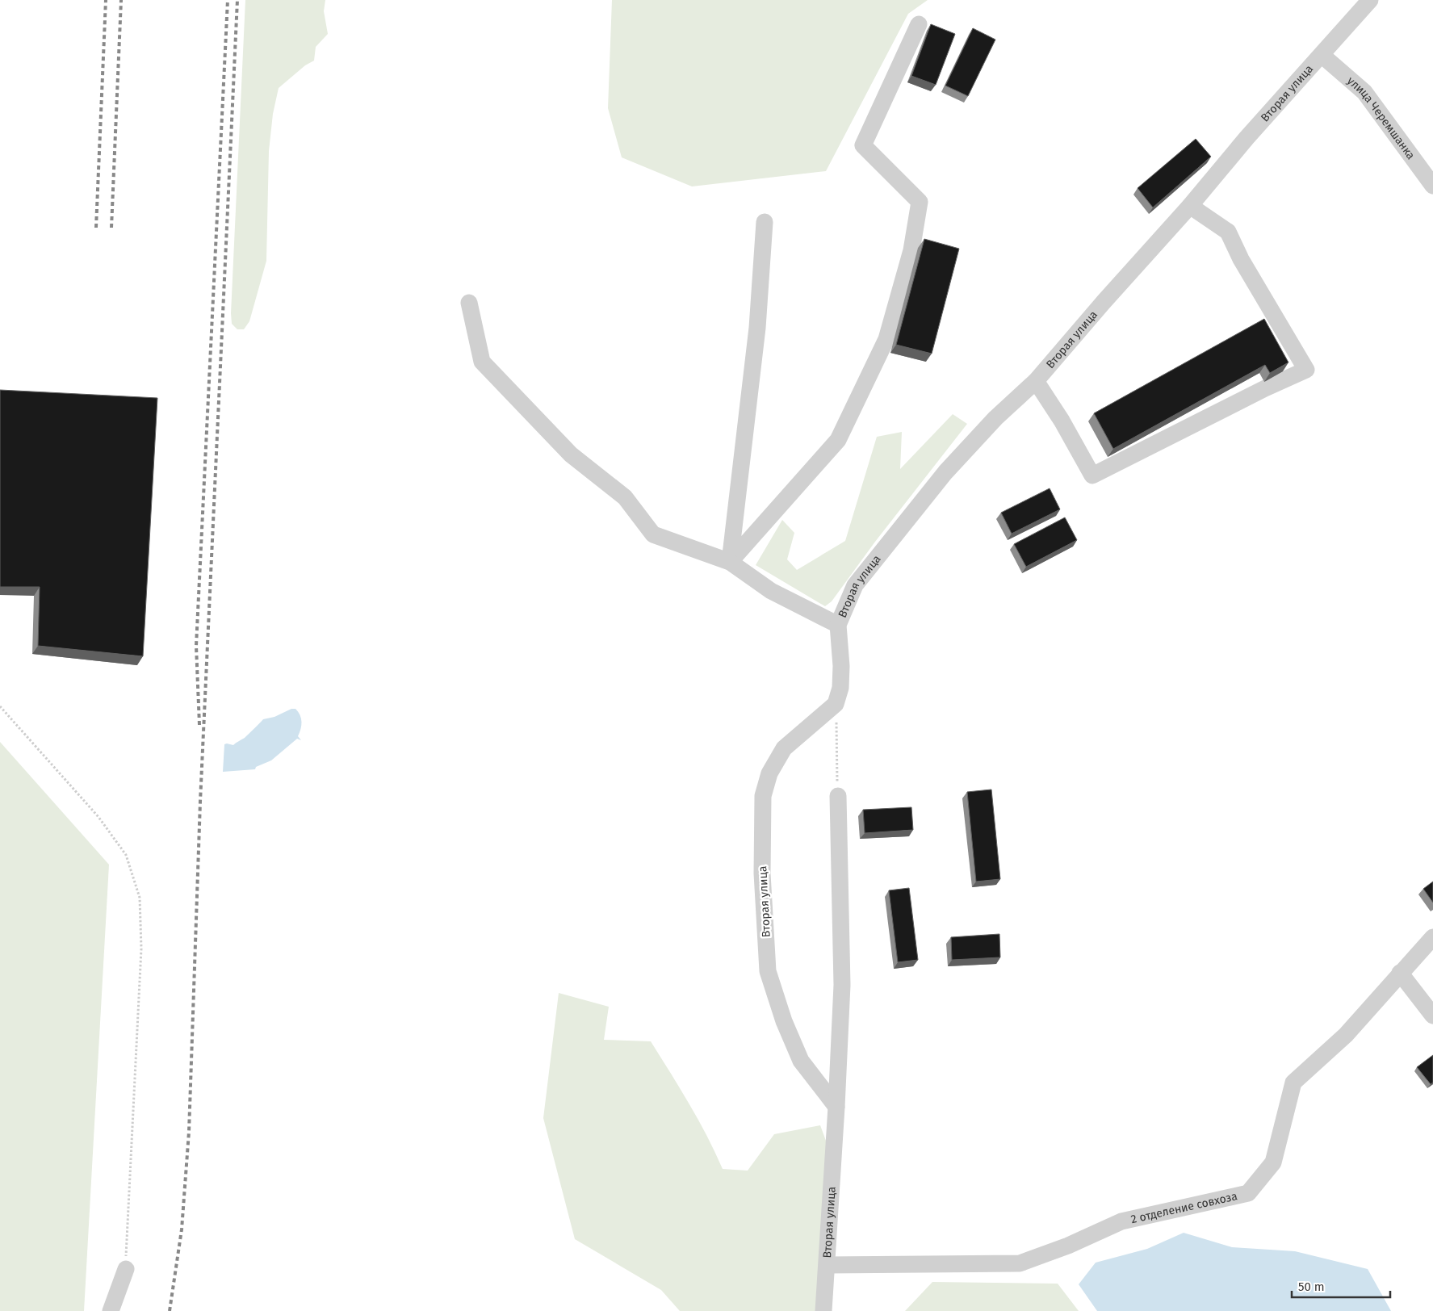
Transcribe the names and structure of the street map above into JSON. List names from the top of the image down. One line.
{"streets":{"street":["Вторая улица","улица Черемшанка","2 отделение совхоза"]},"crossings":[["Вторая улица","улица Черемшанка"],["Вторая улица","2 отделение совхоза"]],"scale_bar":"50 m"}
